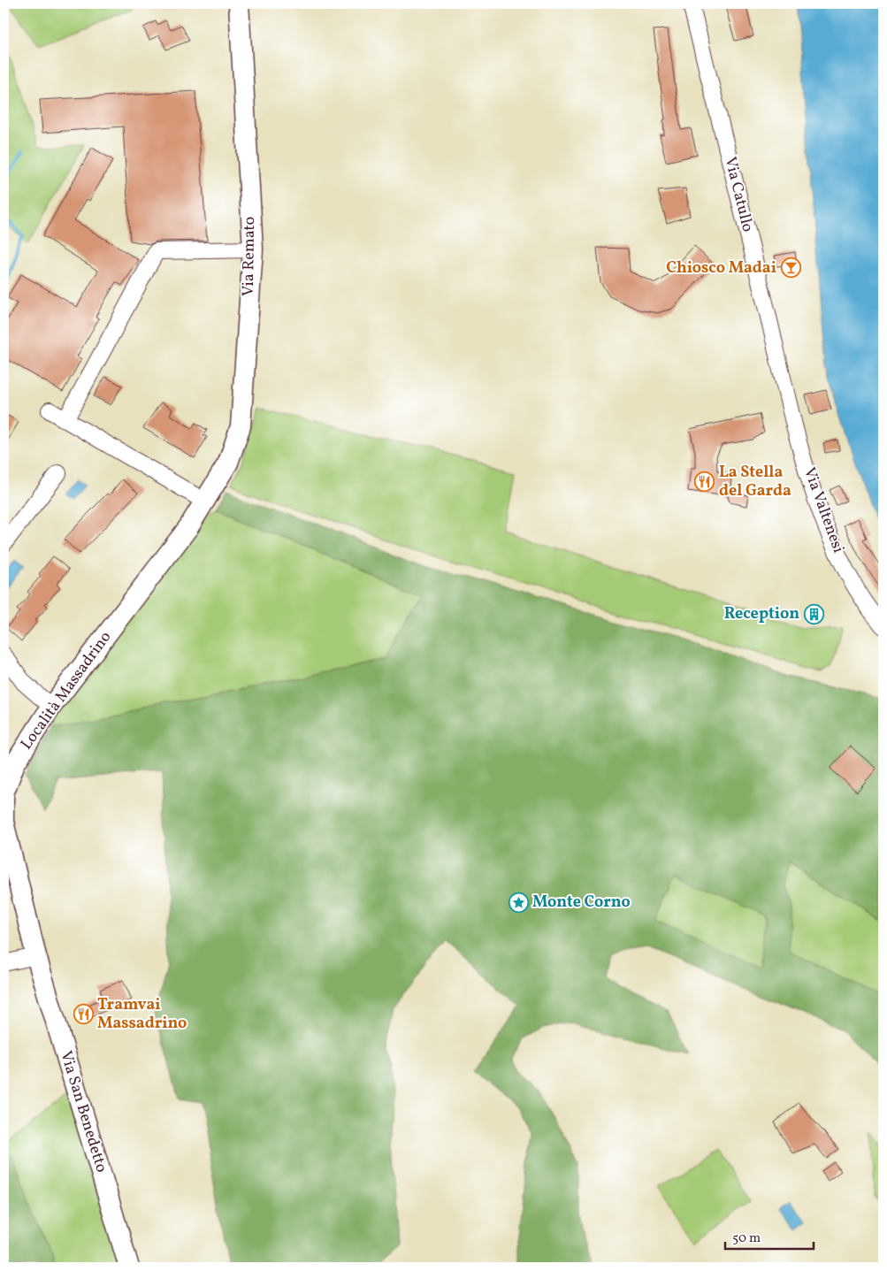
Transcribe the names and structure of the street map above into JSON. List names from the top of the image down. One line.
{"streets":{"main road":["Via Remato","Località Massadrino","Via San Benedetto"],"street":["Via Catullo","Via Valtenesi"]},"crossings":[["Via Catullo","Via Valtenesi"],["Via Remato","Località Massadrino"],["Località Massadrino","Via San Benedetto"]],"places":{"bar":["Chiosco Madai"],"restaurant":["La Stella del Garda","Tramvai Massadrino"],"building":["Reception"],"place":["Monte Corno"]},"scale_bar":"50 m"}
